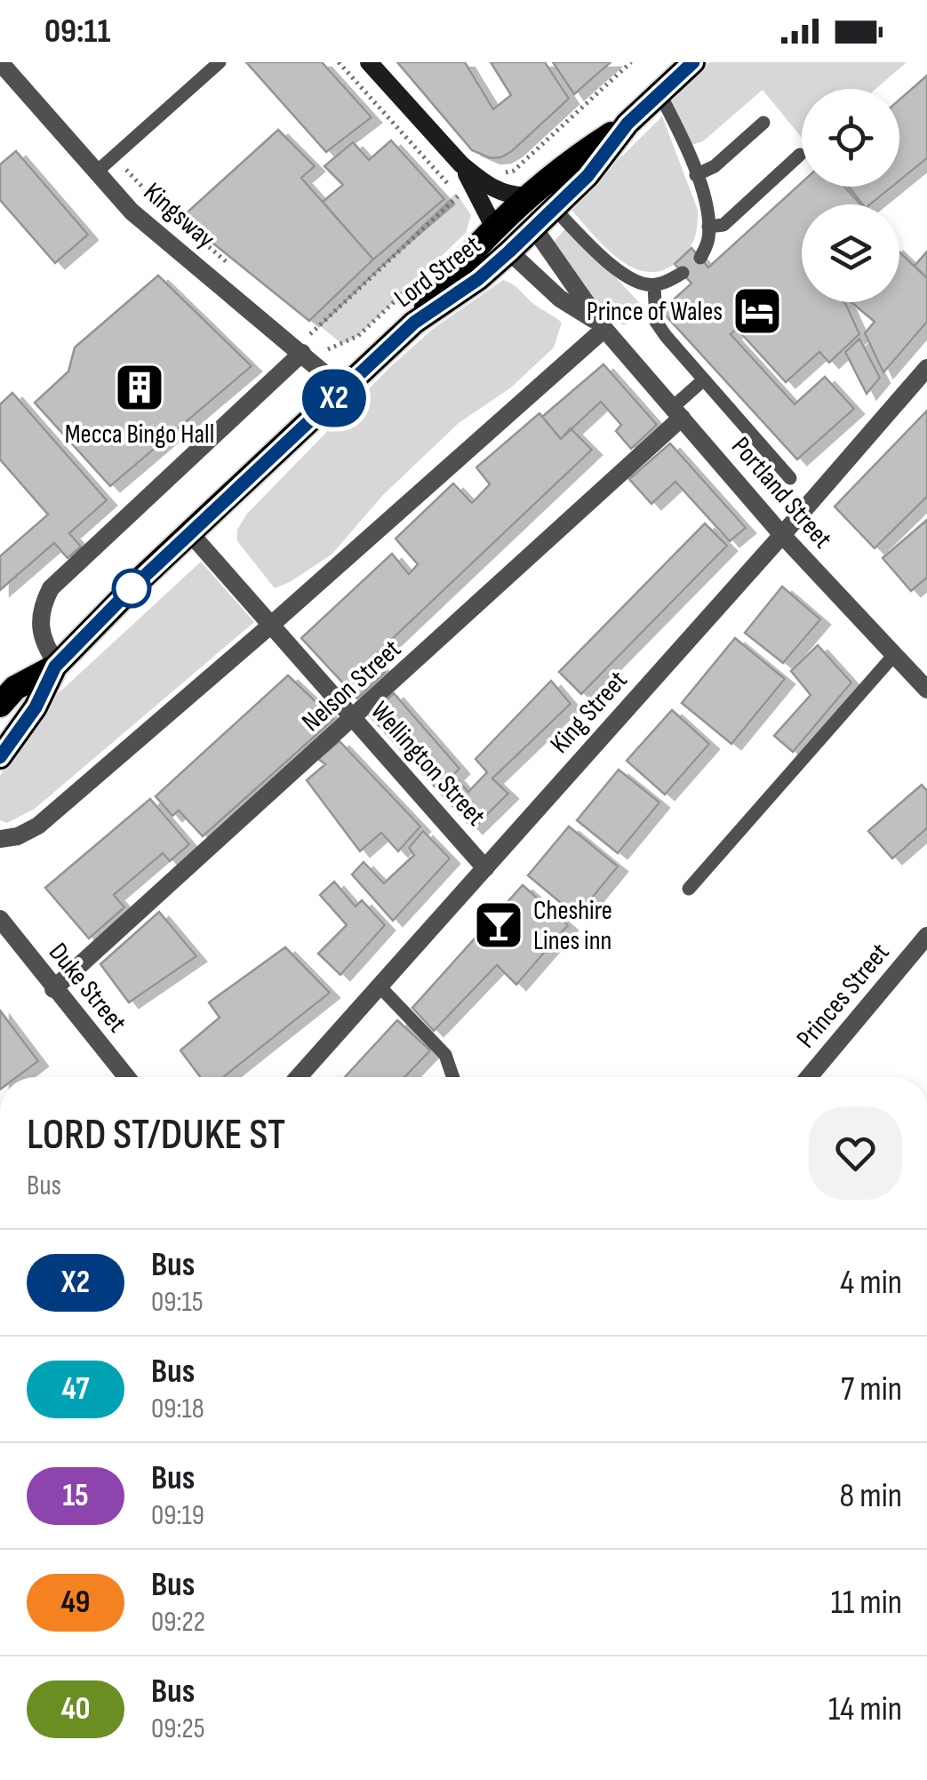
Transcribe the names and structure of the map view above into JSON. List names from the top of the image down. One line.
{"streets":{"highway":["Lord Street"],"street":["Kingsway","Portland Street","Nelson Street","King Street","Wellington Street","Duke Street","Princes Street"]},"crossings":[["Kingsway","Lord Street"],["Lord Street","Portland Street"],["Lord Street","Wellington Street"],["Portland Street","Nelson Street"],["Portland Street","King Street"],["Nelson Street","Wellington Street"],["Nelson Street","Duke Street"],["King Street","Wellington Street"]],"places":{"hotel":["Prince of Wales"],"building":["Mecca Bingo Hall"],"bar":["Cheshire Lines inn"]},"lines":["bus line X2"],"page":{"status":"09:11","on_map":"X2","heading":["LORD ST/DUKE ST","Bus"],"list":[{"mark":"X2","name":"Bus","note":"09:15","value":"4 min"},{"mark":"47","name":"Bus","note":"09:18","value":"7 min"},{"mark":"15","name":"Bus","note":"09:19","value":"8 min"},{"mark":"49","name":"Bus","note":"09:22","value":"11 min"},{"mark":"40","name":"Bus","note":"09:25","value":"14 min"}]}}
